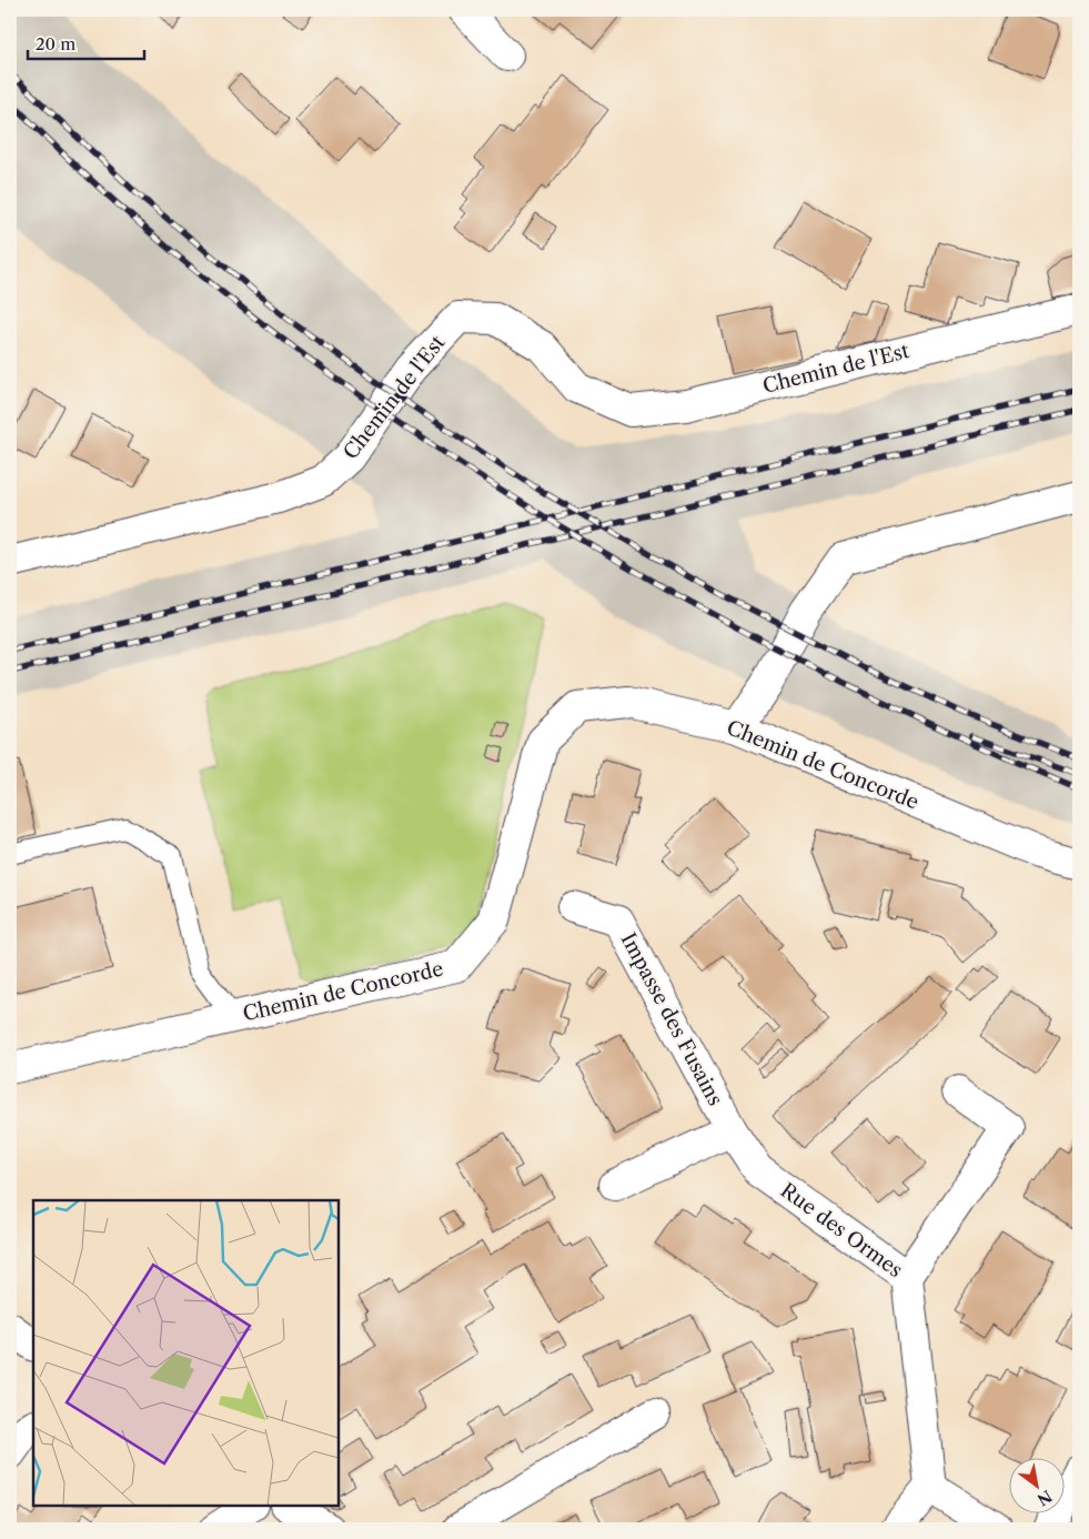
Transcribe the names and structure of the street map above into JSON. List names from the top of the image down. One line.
{"streets":{"street":["Chemin de l'Est","Chemin de Concorde","Impasse des Fusains","Rue des Ormes"]},"crossings":[["Impasse des Fusains","Rue des Ormes"]],"scale_bar":"20 m","north":"bottom right"}
